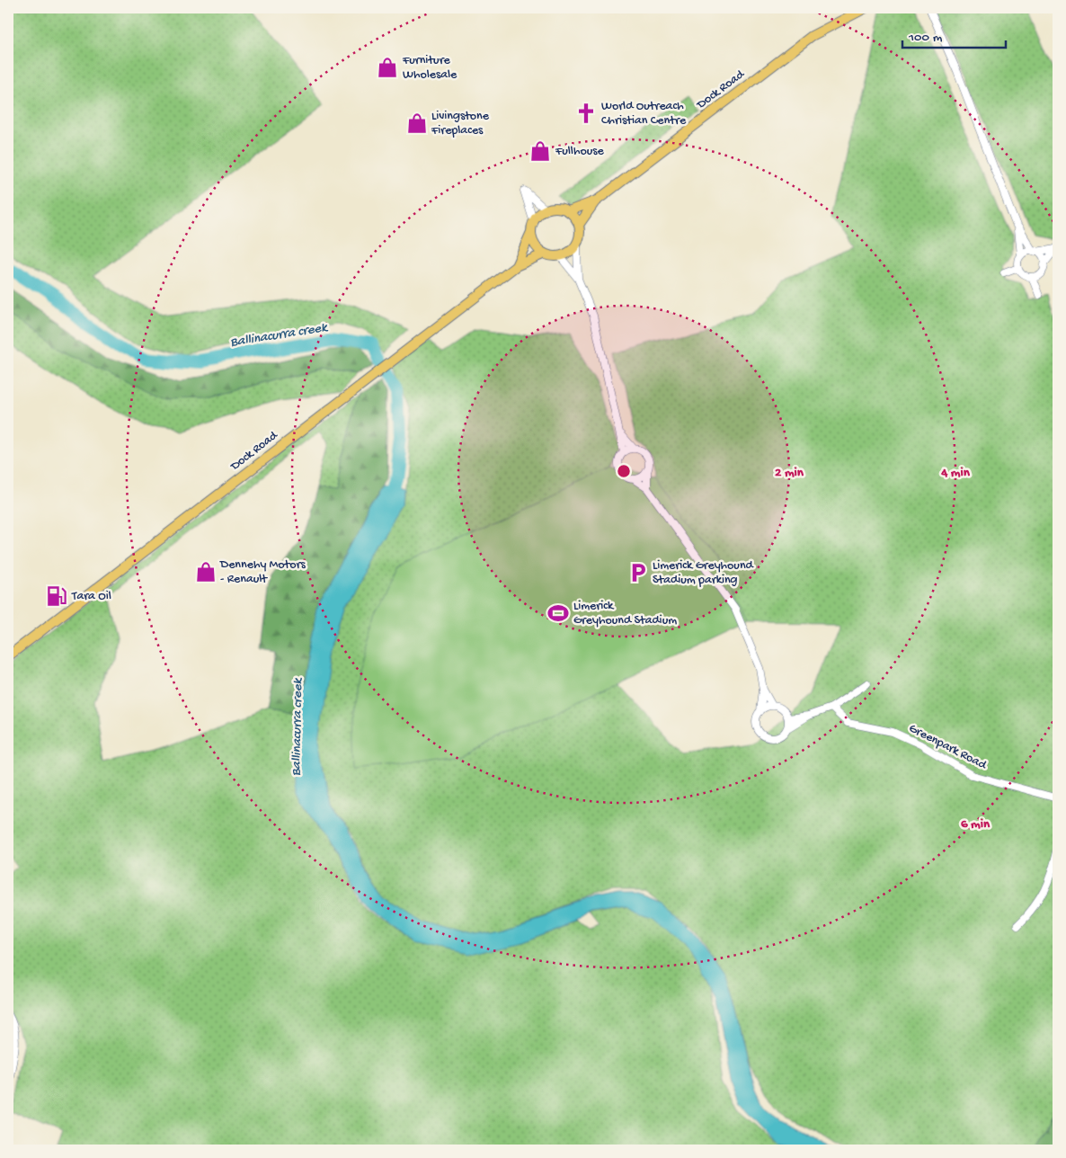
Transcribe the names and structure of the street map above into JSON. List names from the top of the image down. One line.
{"streets":{"main road":["Dock Road"],"street":["Greenpark Road"]},"water":["Ballinacurra creek"],"places":{"shop":["Furniture Wholesale","Livingstone Fireplaces","Fullhouse","Dennehy Motors - Renault"],"church":["World Outreach Christian Centre"],"parking":["Limerick Greyhound Stadium parking"],"fuel station":["Tara Oil"],"sports":["Limerick Greyhound Stadium"]},"scale_bar":"100 m","rings":["2 min","4 min","6 min"]}
